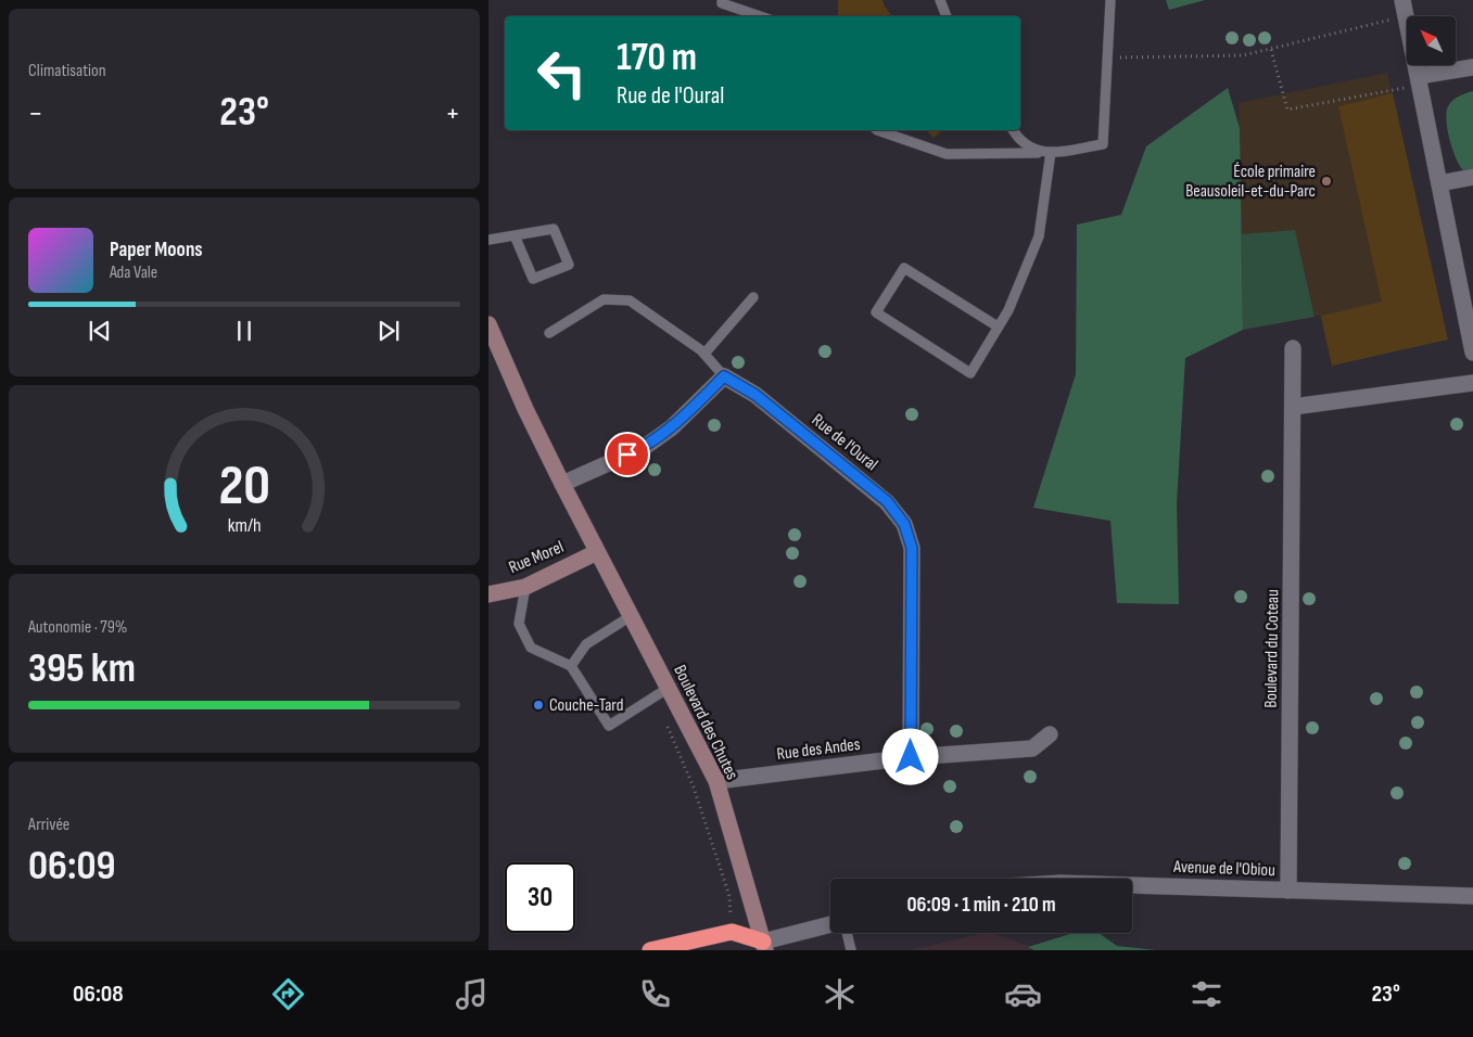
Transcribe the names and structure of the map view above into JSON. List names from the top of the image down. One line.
{"streets":{"street":["Rue de l'Oural","Rue Morel","Boulevard du Coteau","Boulevard des Chutes","Rue des Andes","Avenue de l'Obiou"]},"crossings":[["Rue de l'Oural","Rue des Andes"],["Rue Morel","Boulevard des Chutes"],["Boulevard du Coteau","Avenue de l'Obiou"],["Boulevard des Chutes","Rue des Andes"]],"places":["École primaire Beausoleil-et-du-Parc","Couche-Tard"],"north":"top left","page":{"tile":["Climatisation",["Autonomie · 79%","395 km"],["Arrivée","06:09"]],"turn":["170 m","Rue de l'Oural"],"heat":["−","23°","+"],"song":["Paper Moons","Ada Vale"],"limit":"30","trip":"06:09 · 1 min · 210 m","tabs":["06:08","23°"],"gauge":["20","km/h"]}}
